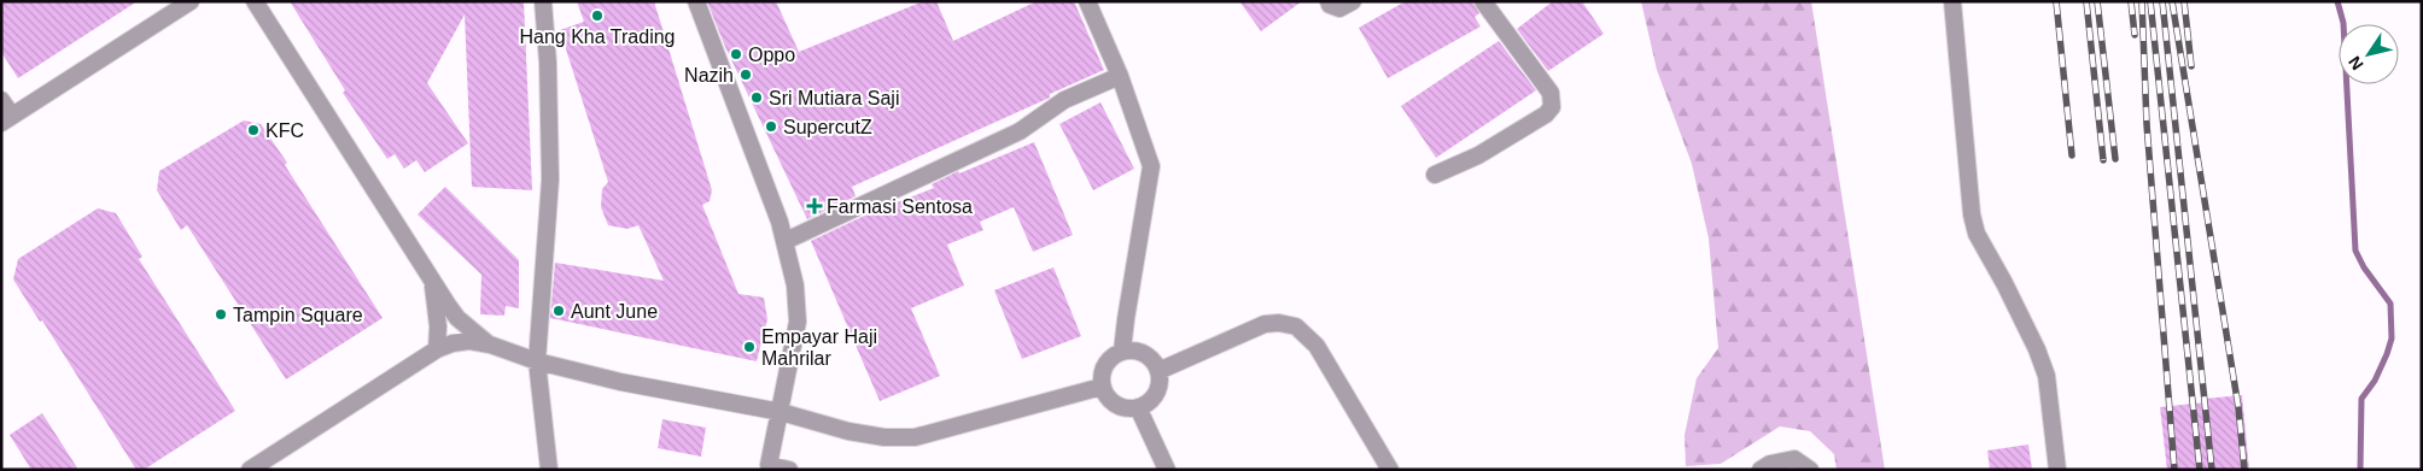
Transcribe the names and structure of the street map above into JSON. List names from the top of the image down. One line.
{"places":{"other":["Hang Kha Trading","Oppo","Nazih","Sri Mutiara Saji","SupercutZ","KFC","Aunt June","Tampin Square","Empayar Haji Mahrilar"],"health":["Farmasi Sentosa"]},"north":"bottom left"}
